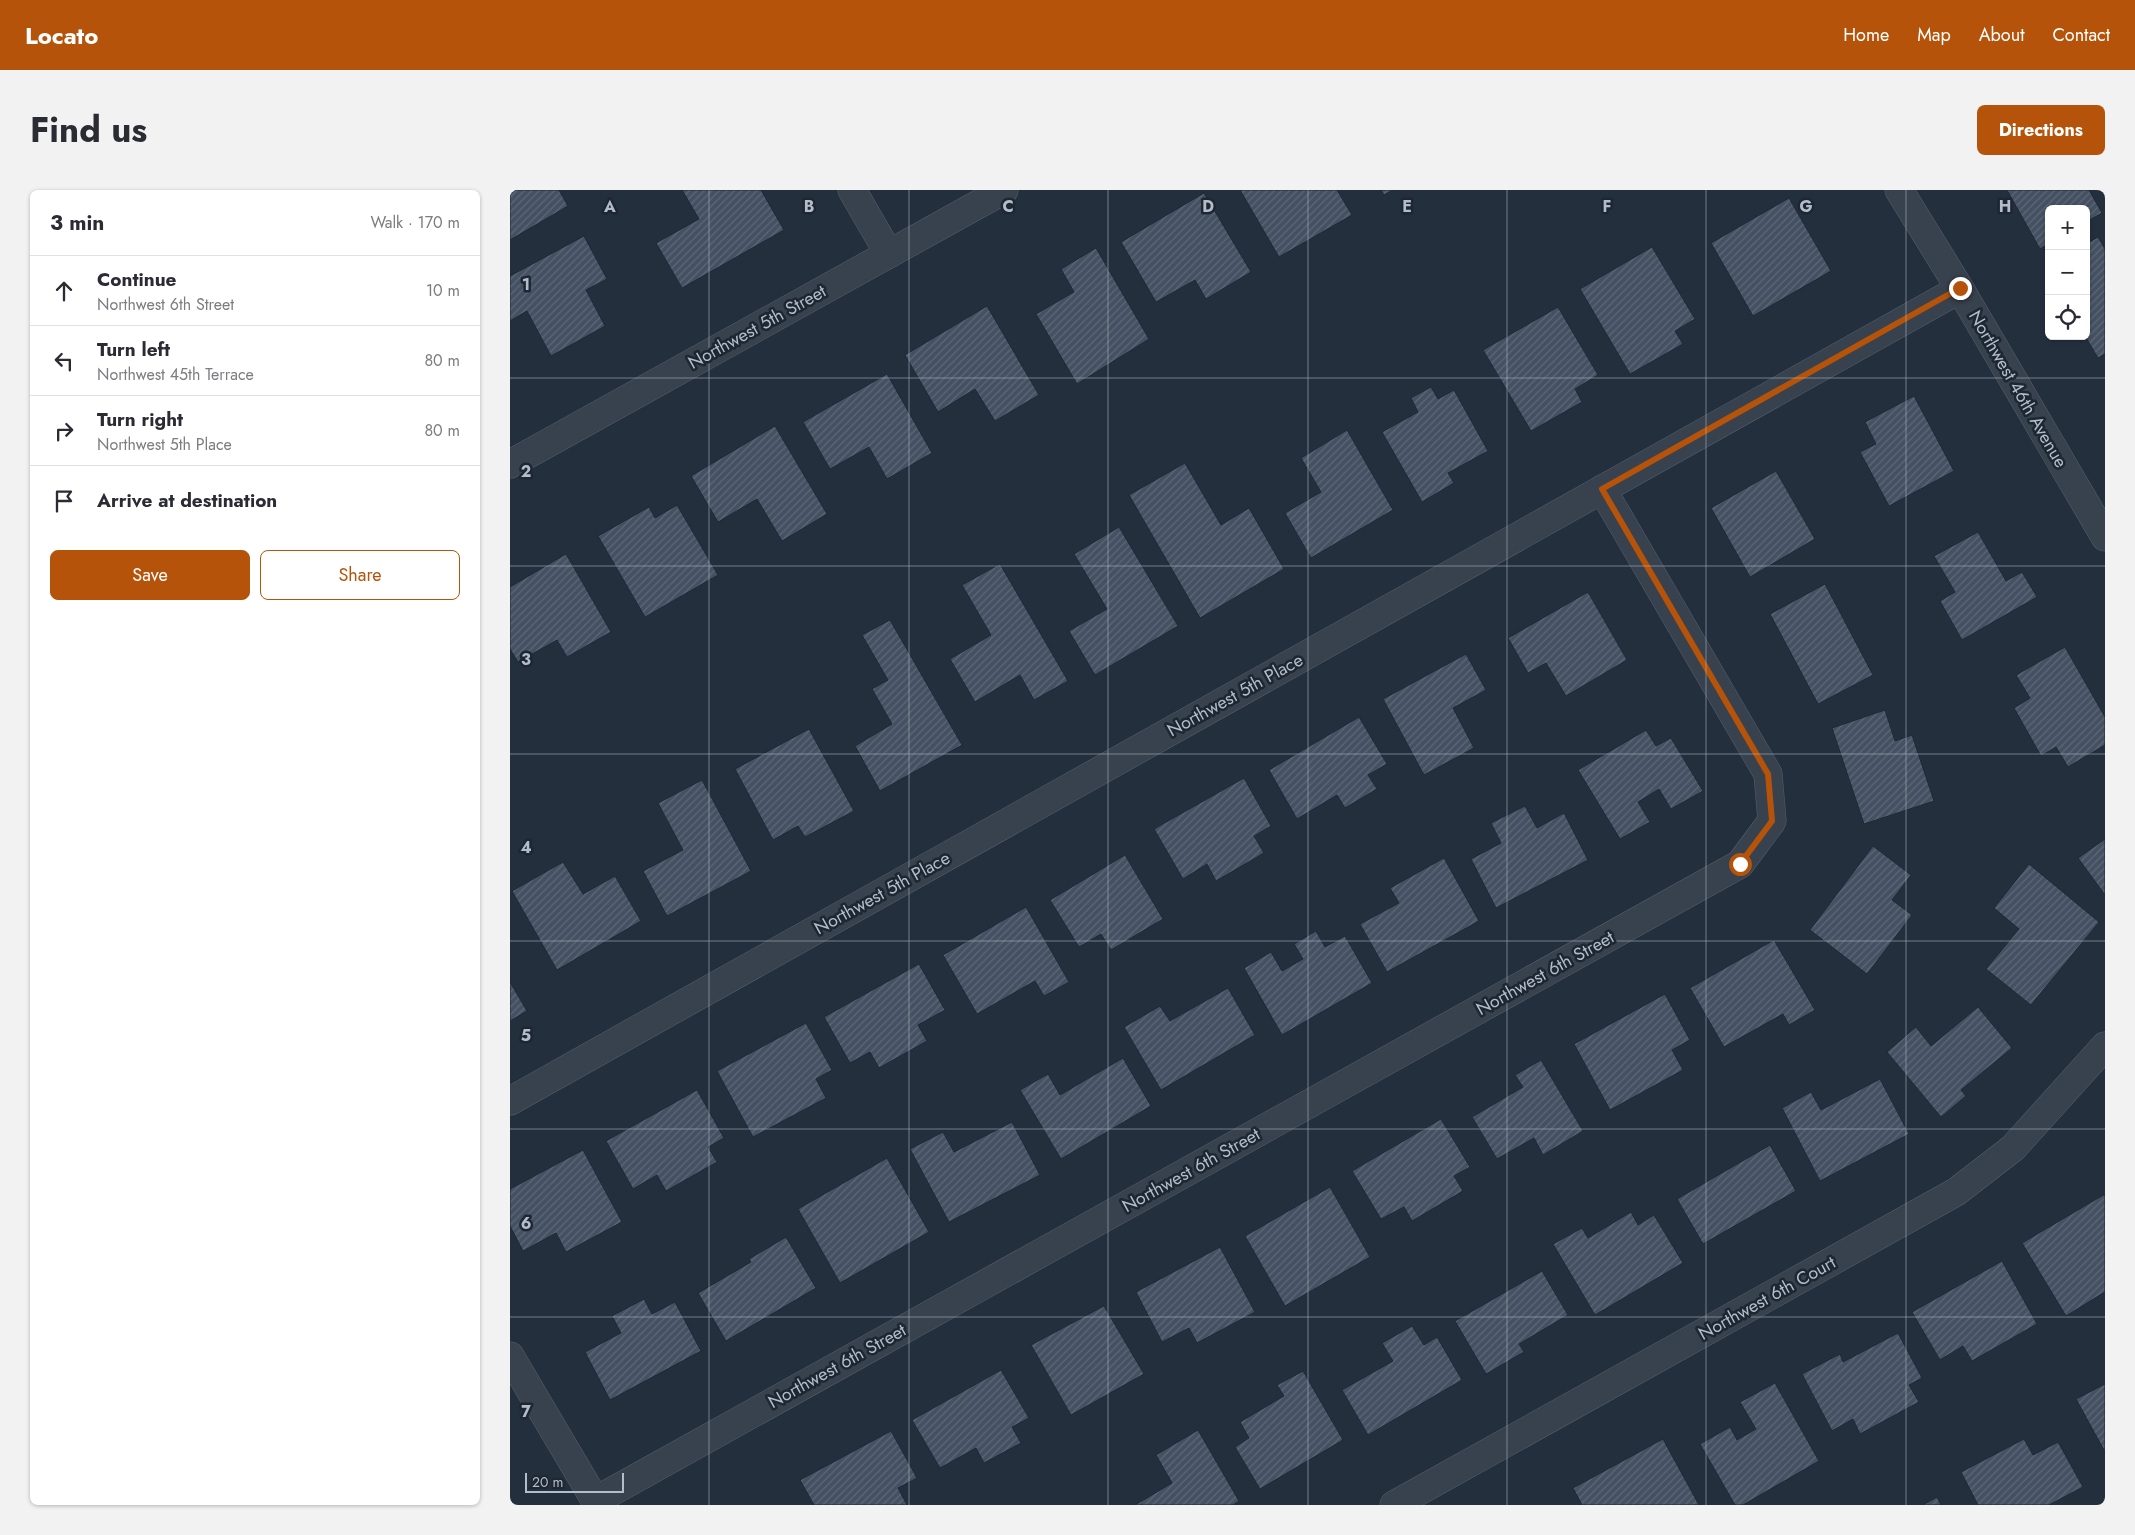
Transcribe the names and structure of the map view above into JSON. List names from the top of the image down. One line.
{"streets":{"street":["Northwest 5th Street","Northwest 46th Avenue","Northwest 5th Place","Northwest 6th Street","Northwest 6th Court"]},"crossings":[["Northwest 46th Avenue","Northwest 5th Place"],["Northwest 5th Place","Northwest 6th Street"]],"scale_bar":"20 m","page":{"header":"Locato","nav":["Home","Map","About","Contact"],"title":"Find us","buttons":["Directions",["Save","Share"]],"heading":["3 min","Walk · 170 m"],"map_buttons":["+","−"],"list":[["Continue","Northwest 6th Street","10 m"],["Turn left","Northwest 45th Terrace","80 m"],["Turn right","Northwest 5th Place","80 m"],"Arrive at destination"],"scale":"20 m"},"grid":{"columns":["A","B","C","D","E","F","G","H"],"rows":["1","2","3","4","5","6","7"]}}
